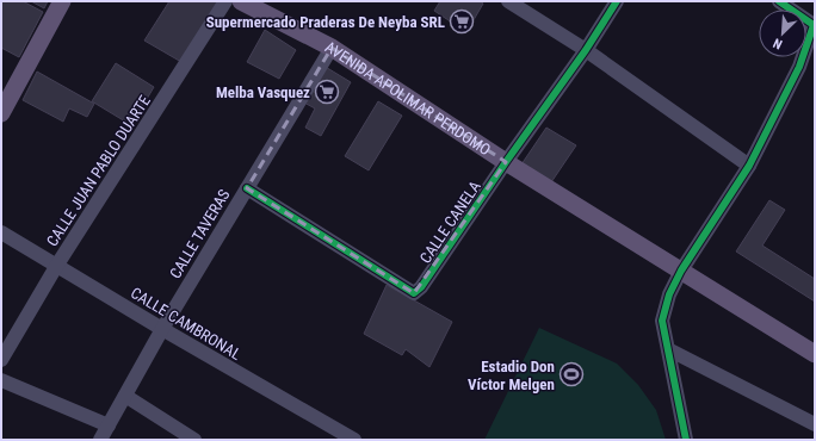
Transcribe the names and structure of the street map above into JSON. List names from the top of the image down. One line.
{"streets":{"main road":["AVENIDA APOLIMAR PERDOMO"],"street":["CALLE JUAN PABLO DUARTE","CALLE CANELA","CALLE TAVERAS","CALLE CAMBRONAL"]},"crossings":[["AVENIDA APOLIMAR PERDOMO","CALLE CANELA"],["AVENIDA APOLIMAR PERDOMO","CALLE TAVERAS"],["CALLE JUAN PABLO DUARTE","CALLE CAMBRONAL"],["CALLE CANELA","CALLE TAVERAS"],["CALLE TAVERAS","CALLE CAMBRONAL"]],"places":{"supermarket":["Supermercado Praderas De Neyba SRL","Melba Vasquez"],"sports":["Estadio Don Víctor Melgen"]},"north":"bottom left"}
